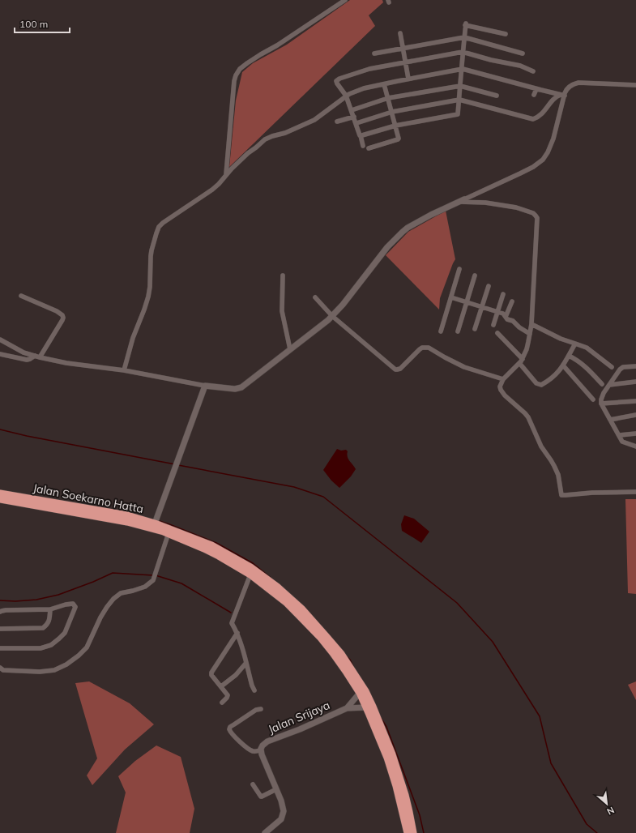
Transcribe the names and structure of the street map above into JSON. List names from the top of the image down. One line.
{"streets":{"highway":["Jalan Soekarno Hatta"],"street":["Jalan Srijaya"]},"crossings":[["Jalan Soekarno Hatta","Jalan Srijaya"]],"scale_bar":"100 m","north":"bottom right"}
